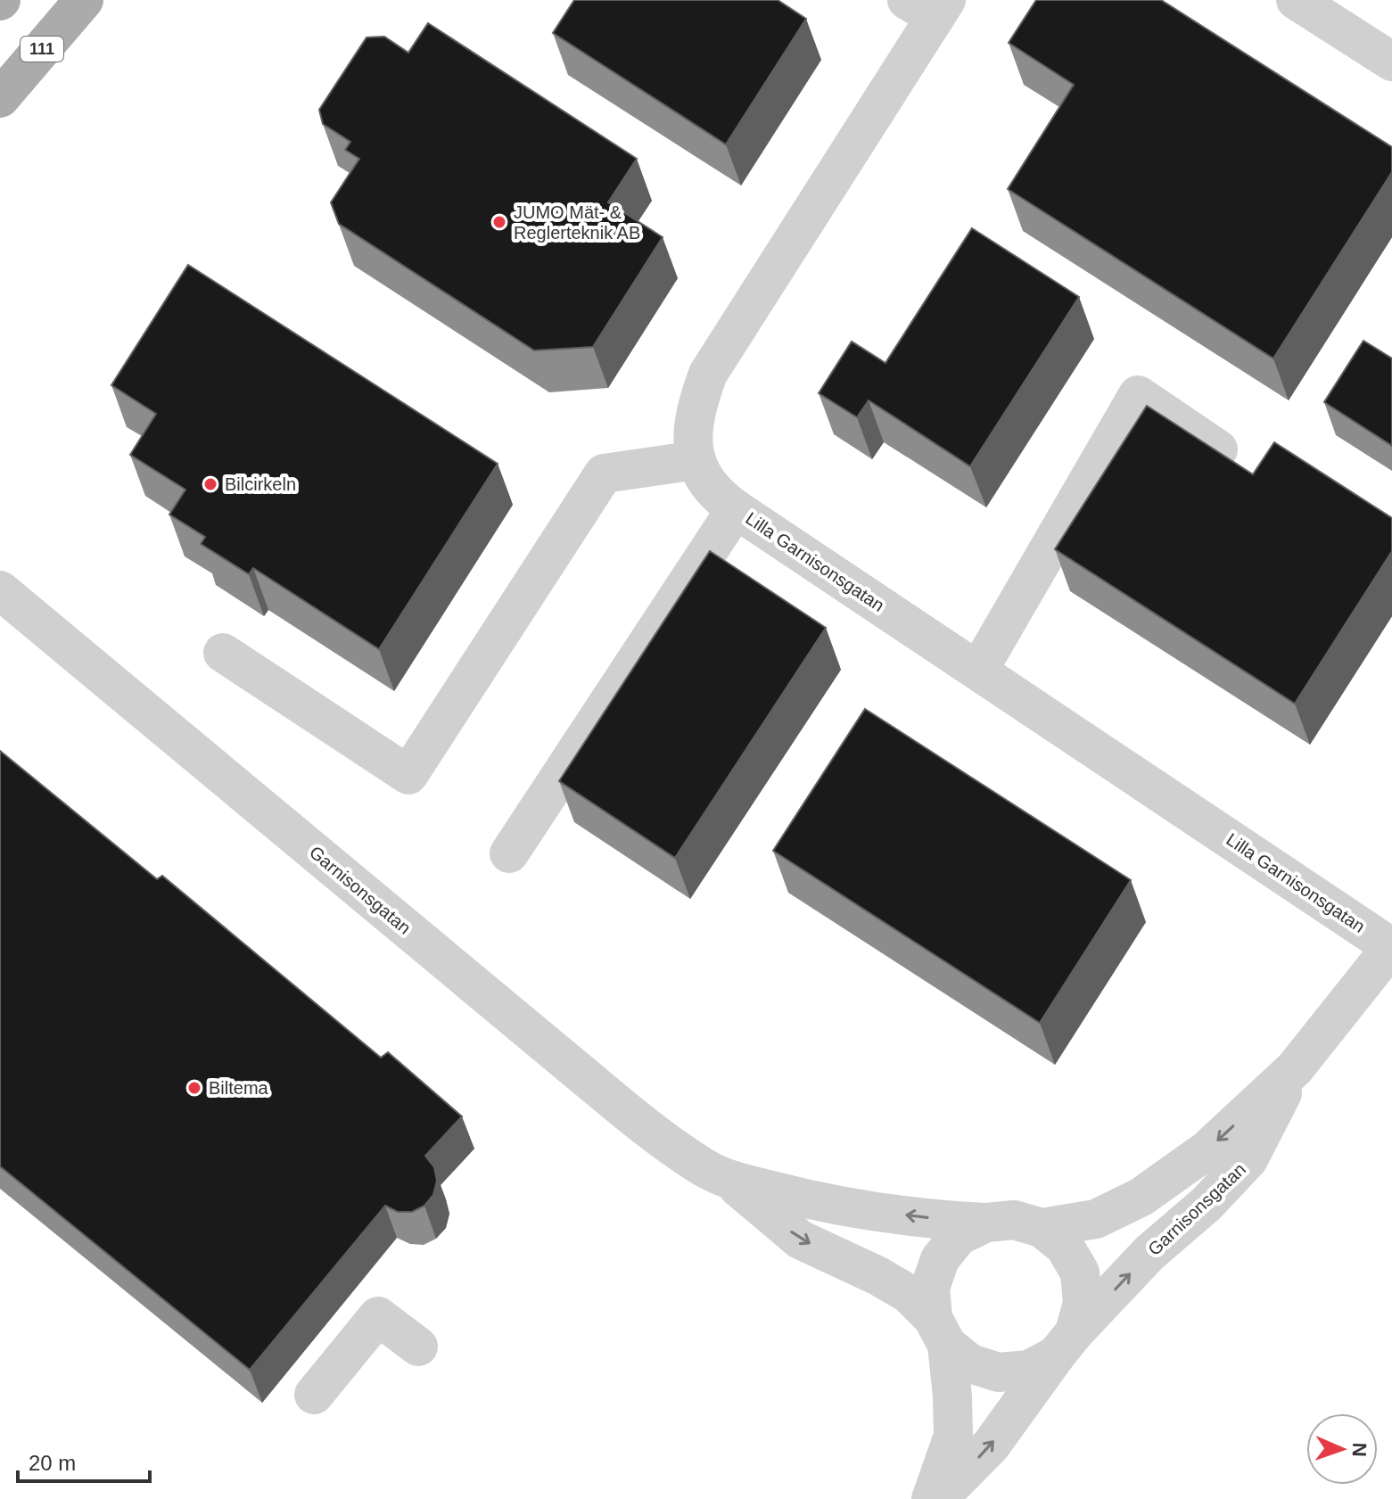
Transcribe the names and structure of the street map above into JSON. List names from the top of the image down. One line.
{"streets":{"main road":["111"],"street":["Lilla Garnisonsgatan","Garnisonsgatan"]},"crossings":[["Lilla Garnisonsgatan","Garnisonsgatan"]],"places":["JUMO Mät- & Reglerteknik AB","Bilcirkeln","Biltema"],"scale_bar":"20 m","north":"right"}
